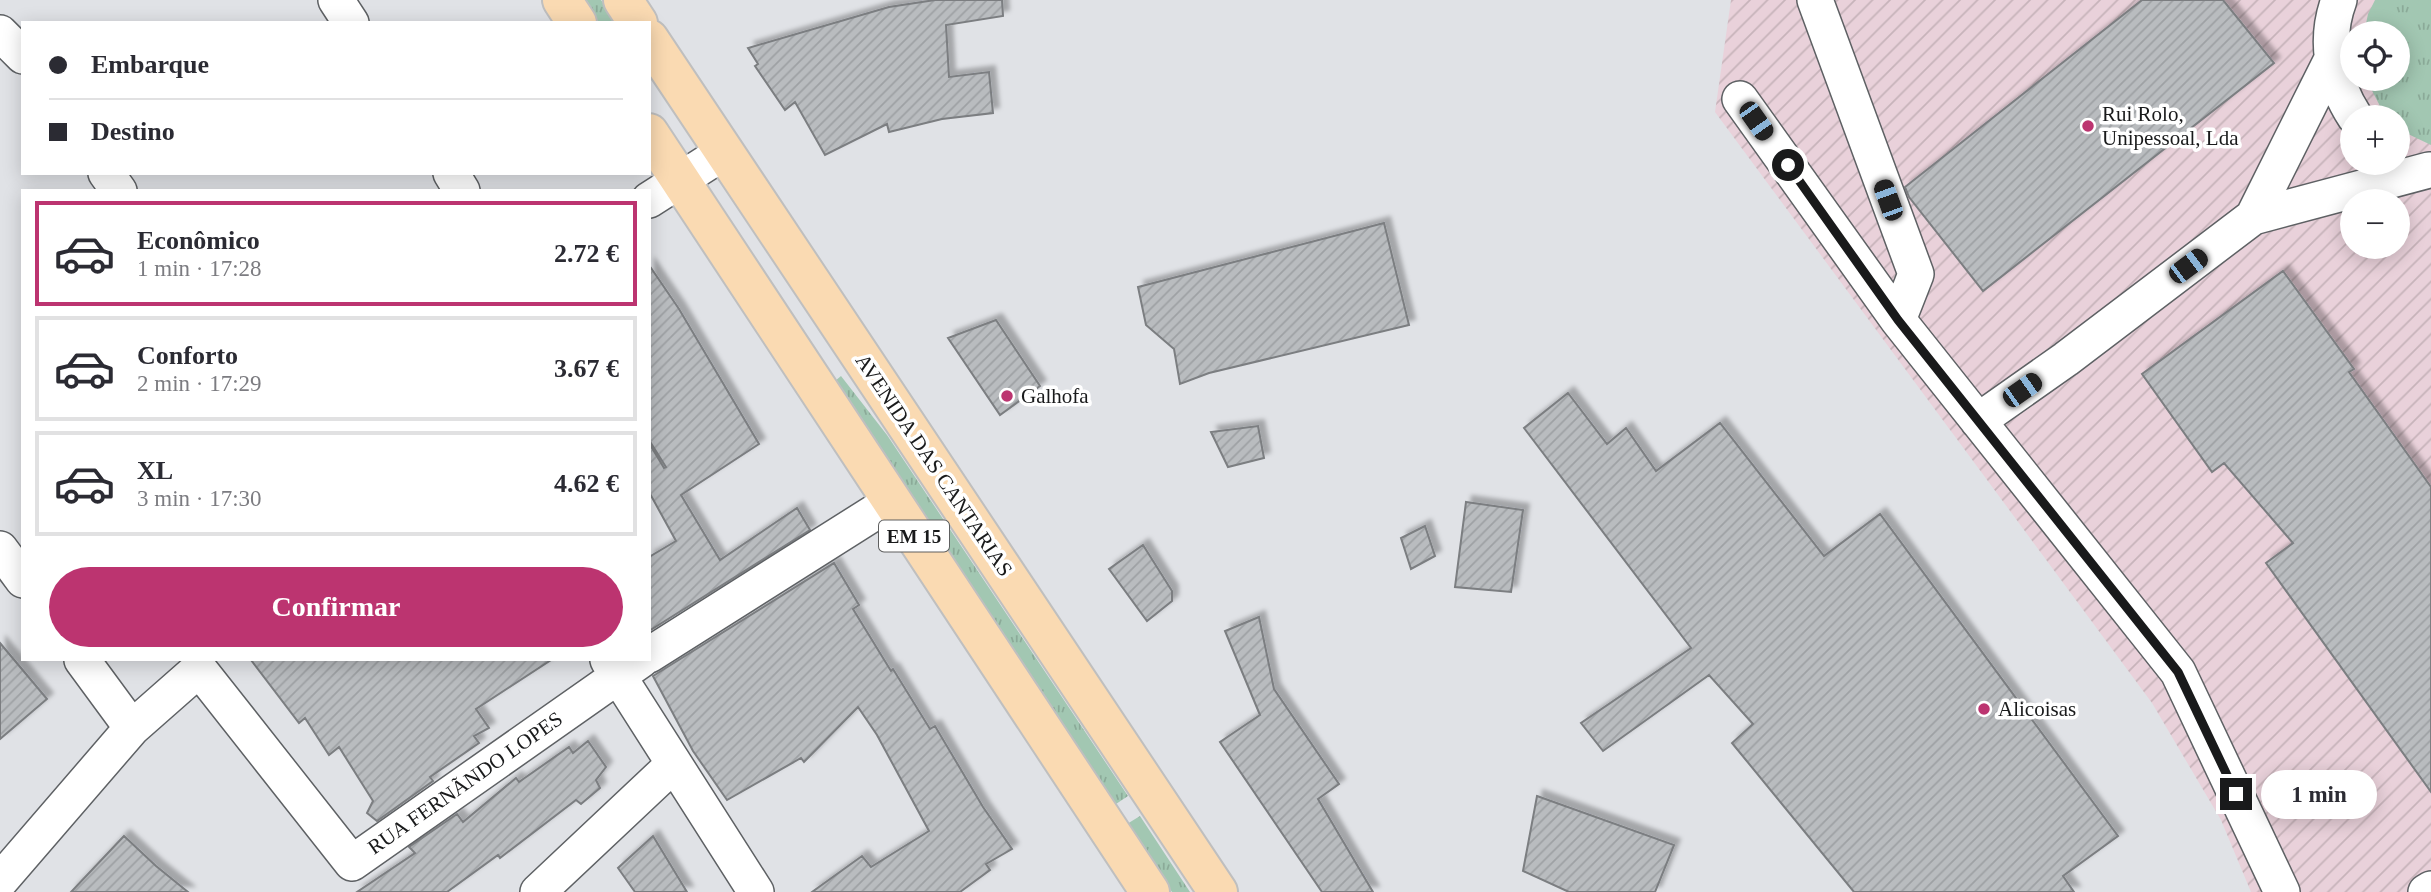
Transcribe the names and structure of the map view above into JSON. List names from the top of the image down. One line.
{"streets":{"main road":["AVENIDA DAS CANTARIAS","EM 15"],"street":["RUA FERNÃNDO LOPES"]},"places":["Rui Rolo, Unipessoal, Lda","Galhofa","Alicoisas"],"page":{"map_buttons":["+","−"],"banner":["Embarque","Destino"],"list":[{"name":"Econômico","note":"1 min · 17:28","value":"2.72 €"},{"name":"Conforto","note":"2 min · 17:29","value":"3.67 €"},{"name":"XL","note":"3 min · 17:30","value":"4.62 €"}],"buttons":"Confirmar","bubble":"1 min"}}
